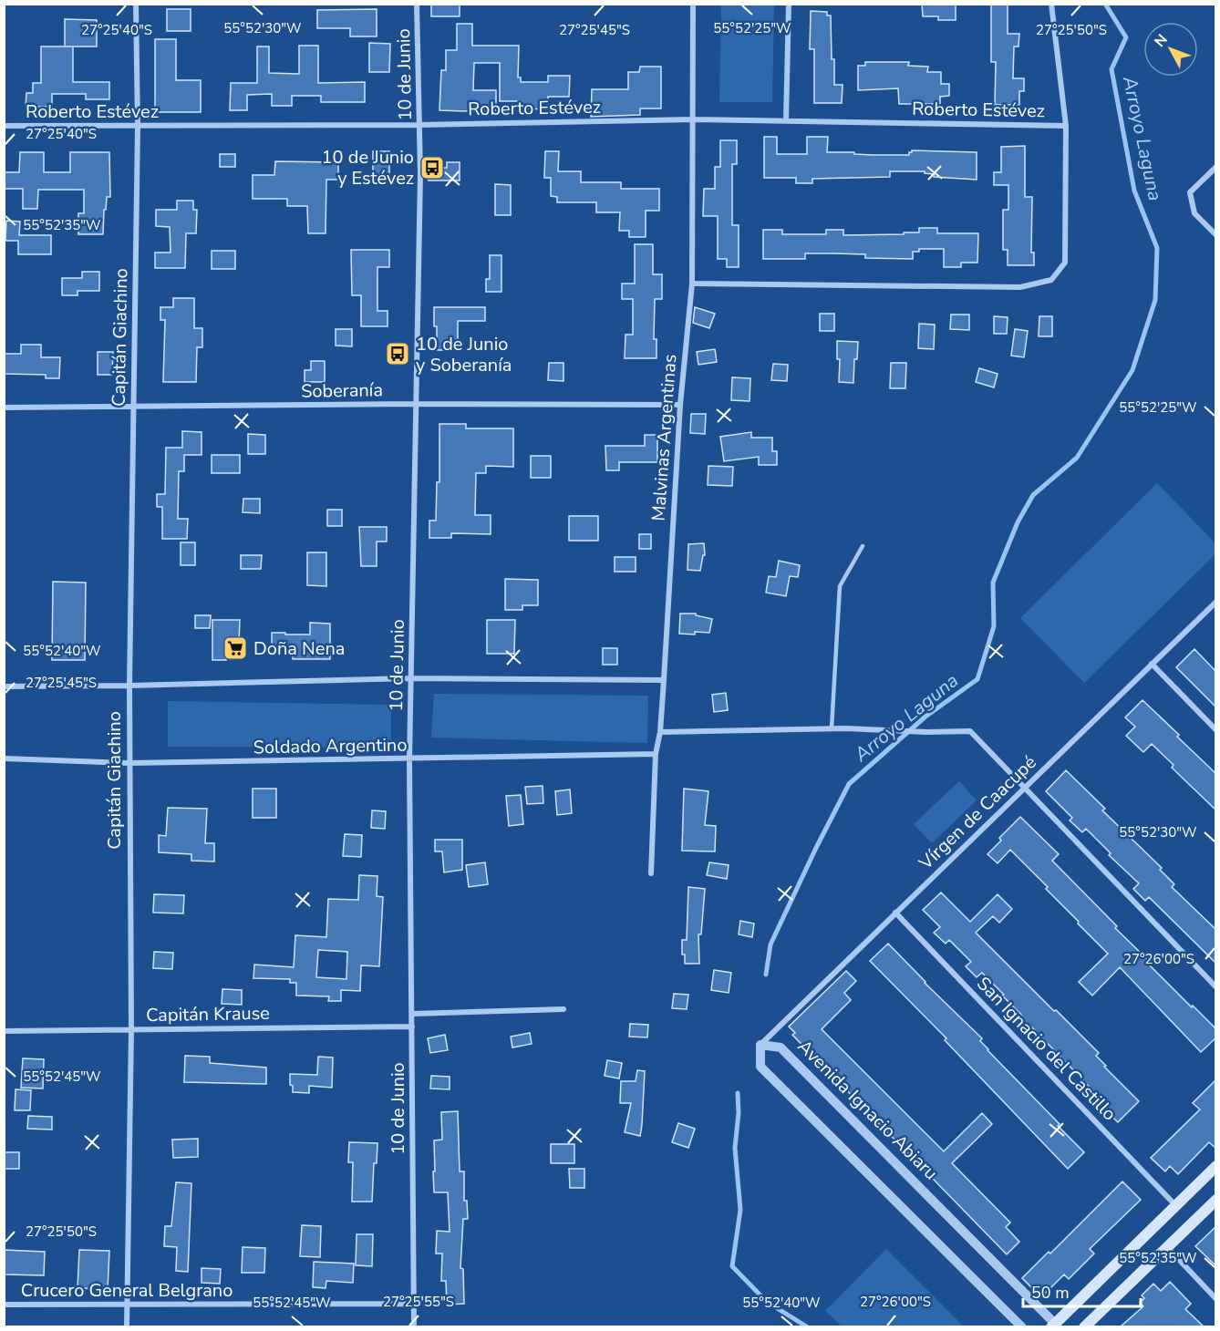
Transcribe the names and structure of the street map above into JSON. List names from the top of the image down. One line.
{"streets":{"street":["10 de Junio","Roberto Estévez","Capitán Giachino","Soberanía","Malvinas Argentinas","Soldado Argentino","Vírgen de Caacupé","Capitán Krause","San Ignacio del Castillo","Avenida Ignacio Abiaru","Crucero General Belgrano"]},"crossings":[["10 de Junio","Roberto Estévez"],["10 de Junio","Soberanía"],["10 de Junio","Soldado Argentino"],["10 de Junio","Capitán Krause"],["10 de Junio","Crucero General Belgrano"],["Roberto Estévez","Capitán Giachino"],["Roberto Estévez","Malvinas Argentinas"],["Capitán Giachino","Soberanía"],["Capitán Giachino","Soldado Argentino"],["Capitán Giachino","Capitán Krause"],["Capitán Giachino","Crucero General Belgrano"],["Soberanía","Malvinas Argentinas"],["Malvinas Argentinas","Soldado Argentino"],["Vírgen de Caacupé","San Ignacio del Castillo"],["Vírgen de Caacupé","Avenida Ignacio Abiaru"]],"water":["Arroyo Laguna"],"places":{"bus stop":["10 de Junio y Estévez","10 de Junio y Soberanía"],"supermarket":["Doña Nena"]},"scale_bar":"50 m","north":"top left","coordinates":["55°52'30\"W","55°52'25\"W","27°25'40\"S","27°25'45\"S","27°25'50\"S","55°52'35\"W","55°52'40\"W","27°26'00\"S","55°52'45\"W","27°25'55\"S"]}
